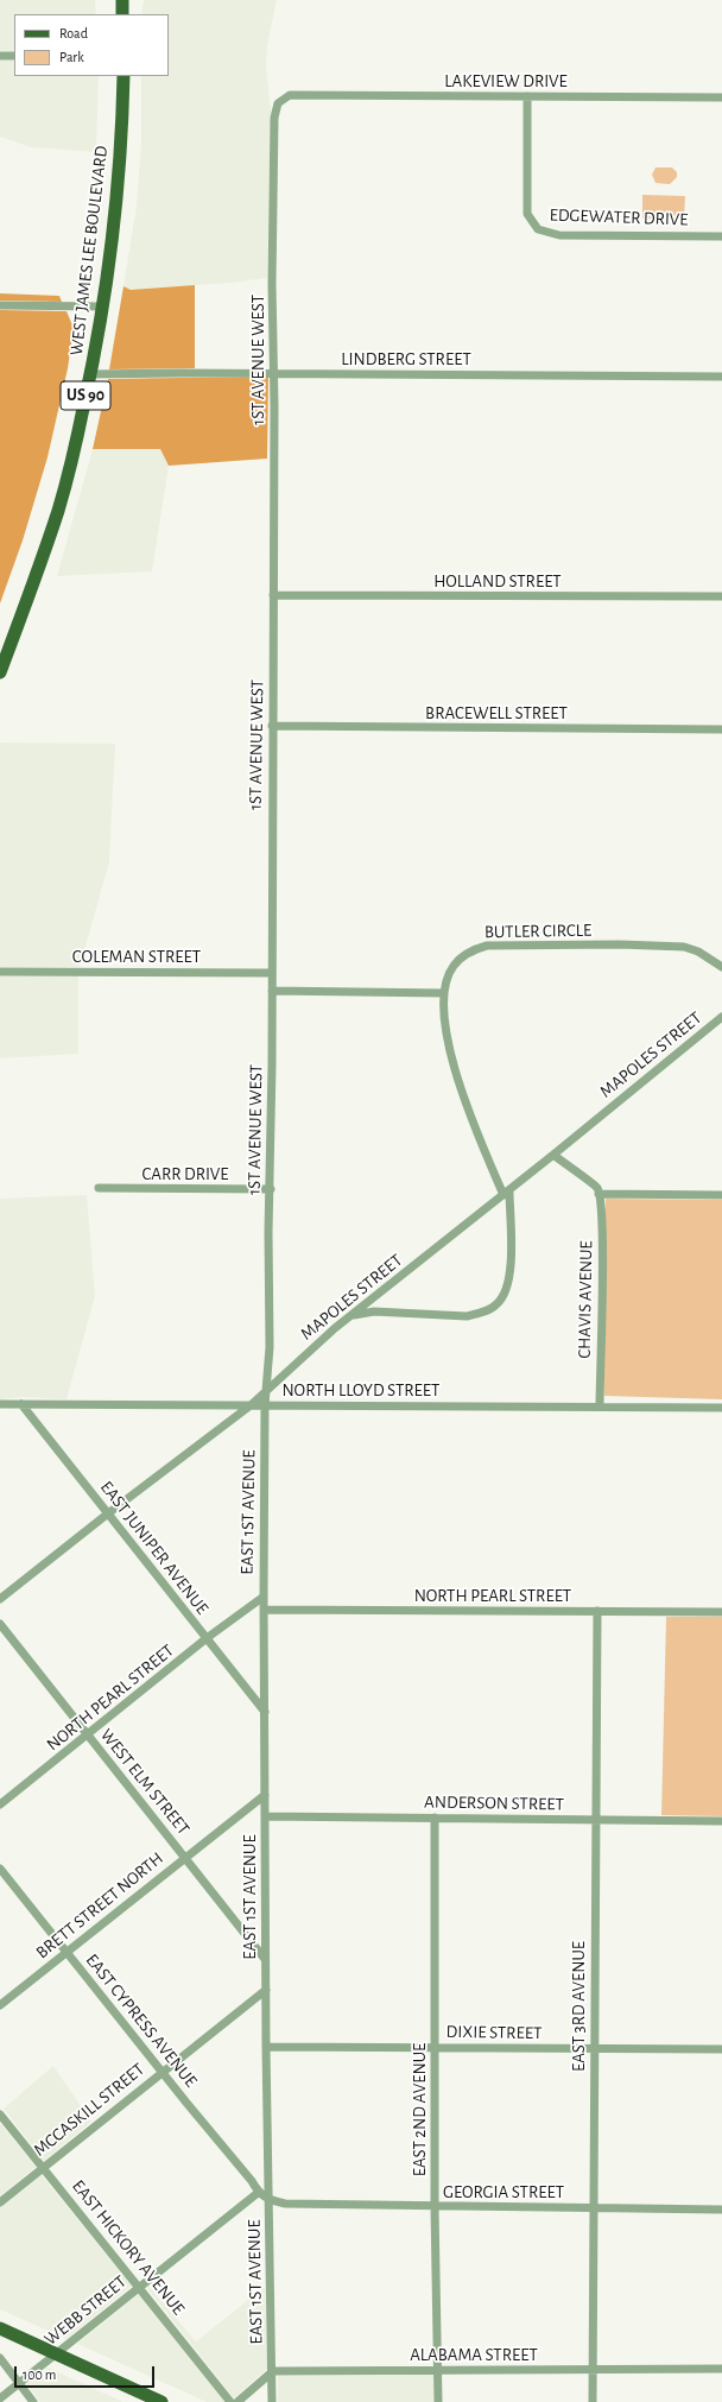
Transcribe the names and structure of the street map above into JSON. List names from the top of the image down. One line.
{"streets":{"main road":["WEST JAMES LEE BOULEVARD","US 90"],"street":["LAKEVIEW DRIVE","EDGEWATER DRIVE","LINDBERG STREET","1ST AVENUE WEST","HOLLAND STREET","BRACEWELL STREET","BUTLER CIRCLE","COLEMAN STREET","MAPOLES STREET","CARR DRIVE","CHAVIS AVENUE","NORTH LLOYD STREET","EAST 1ST AVENUE","EAST JUNIPER AVENUE","NORTH PEARL STREET","WEST ELM STREET","ANDERSON STREET","BRETT STREET NORTH","EAST 3RD AVENUE","EAST CYPRESS AVENUE","DIXIE STREET","MCCASKILL STREET","EAST 2ND AVENUE","GEORGIA STREET","EAST HICKORY AVENUE","WEBB STREET","ALABAMA STREET"]},"crossings":[["LAKEVIEW DRIVE","EDGEWATER DRIVE"],["LAKEVIEW DRIVE","1ST AVENUE WEST"],["WEST JAMES LEE BOULEVARD","LINDBERG STREET"],["LINDBERG STREET","1ST AVENUE WEST"],["1ST AVENUE WEST","HOLLAND STREET"],["1ST AVENUE WEST","BRACEWELL STREET"],["1ST AVENUE WEST","COLEMAN STREET"],["1ST AVENUE WEST","MAPOLES STREET"],["1ST AVENUE WEST","CARR DRIVE"],["1ST AVENUE WEST","EAST 1ST AVENUE"],["BUTLER CIRCLE","MAPOLES STREET"],["MAPOLES STREET","NORTH LLOYD STREET"],["MAPOLES STREET","EAST 1ST AVENUE"],["MAPOLES STREET","EAST JUNIPER AVENUE"],["CHAVIS AVENUE","NORTH LLOYD STREET"],["NORTH LLOYD STREET","EAST 1ST AVENUE"],["NORTH LLOYD STREET","EAST JUNIPER AVENUE"],["EAST 1ST AVENUE","EAST JUNIPER AVENUE"],["EAST 1ST AVENUE","NORTH PEARL STREET"],["EAST 1ST AVENUE","WEST ELM STREET"],["EAST 1ST AVENUE","ANDERSON STREET"],["EAST 1ST AVENUE","BRETT STREET NORTH"],["EAST 1ST AVENUE","DIXIE STREET"],["EAST 1ST AVENUE","MCCASKILL STREET"],["EAST 1ST AVENUE","GEORGIA STREET"],["EAST 1ST AVENUE","ALABAMA STREET"],["EAST JUNIPER AVENUE","NORTH PEARL STREET"],["NORTH PEARL STREET","WEST ELM STREET"],["NORTH PEARL STREET","EAST 3RD AVENUE"],["WEST ELM STREET","BRETT STREET NORTH"],["ANDERSON STREET","EAST 3RD AVENUE"],["ANDERSON STREET","EAST 2ND AVENUE"],["BRETT STREET NORTH","EAST CYPRESS AVENUE"],["EAST 3RD AVENUE","DIXIE STREET"],["EAST 3RD AVENUE","GEORGIA STREET"],["EAST 3RD AVENUE","ALABAMA STREET"],["EAST CYPRESS AVENUE","MCCASKILL STREET"],["EAST CYPRESS AVENUE","GEORGIA STREET"],["EAST CYPRESS AVENUE","WEBB STREET"],["DIXIE STREET","EAST 2ND AVENUE"],["MCCASKILL STREET","EAST HICKORY AVENUE"],["EAST 2ND AVENUE","GEORGIA STREET"],["EAST 2ND AVENUE","ALABAMA STREET"],["GEORGIA STREET","WEBB STREET"],["EAST HICKORY AVENUE","WEBB STREET"]],"legend":["Road","Park"],"scale_bar":"100 m"}
